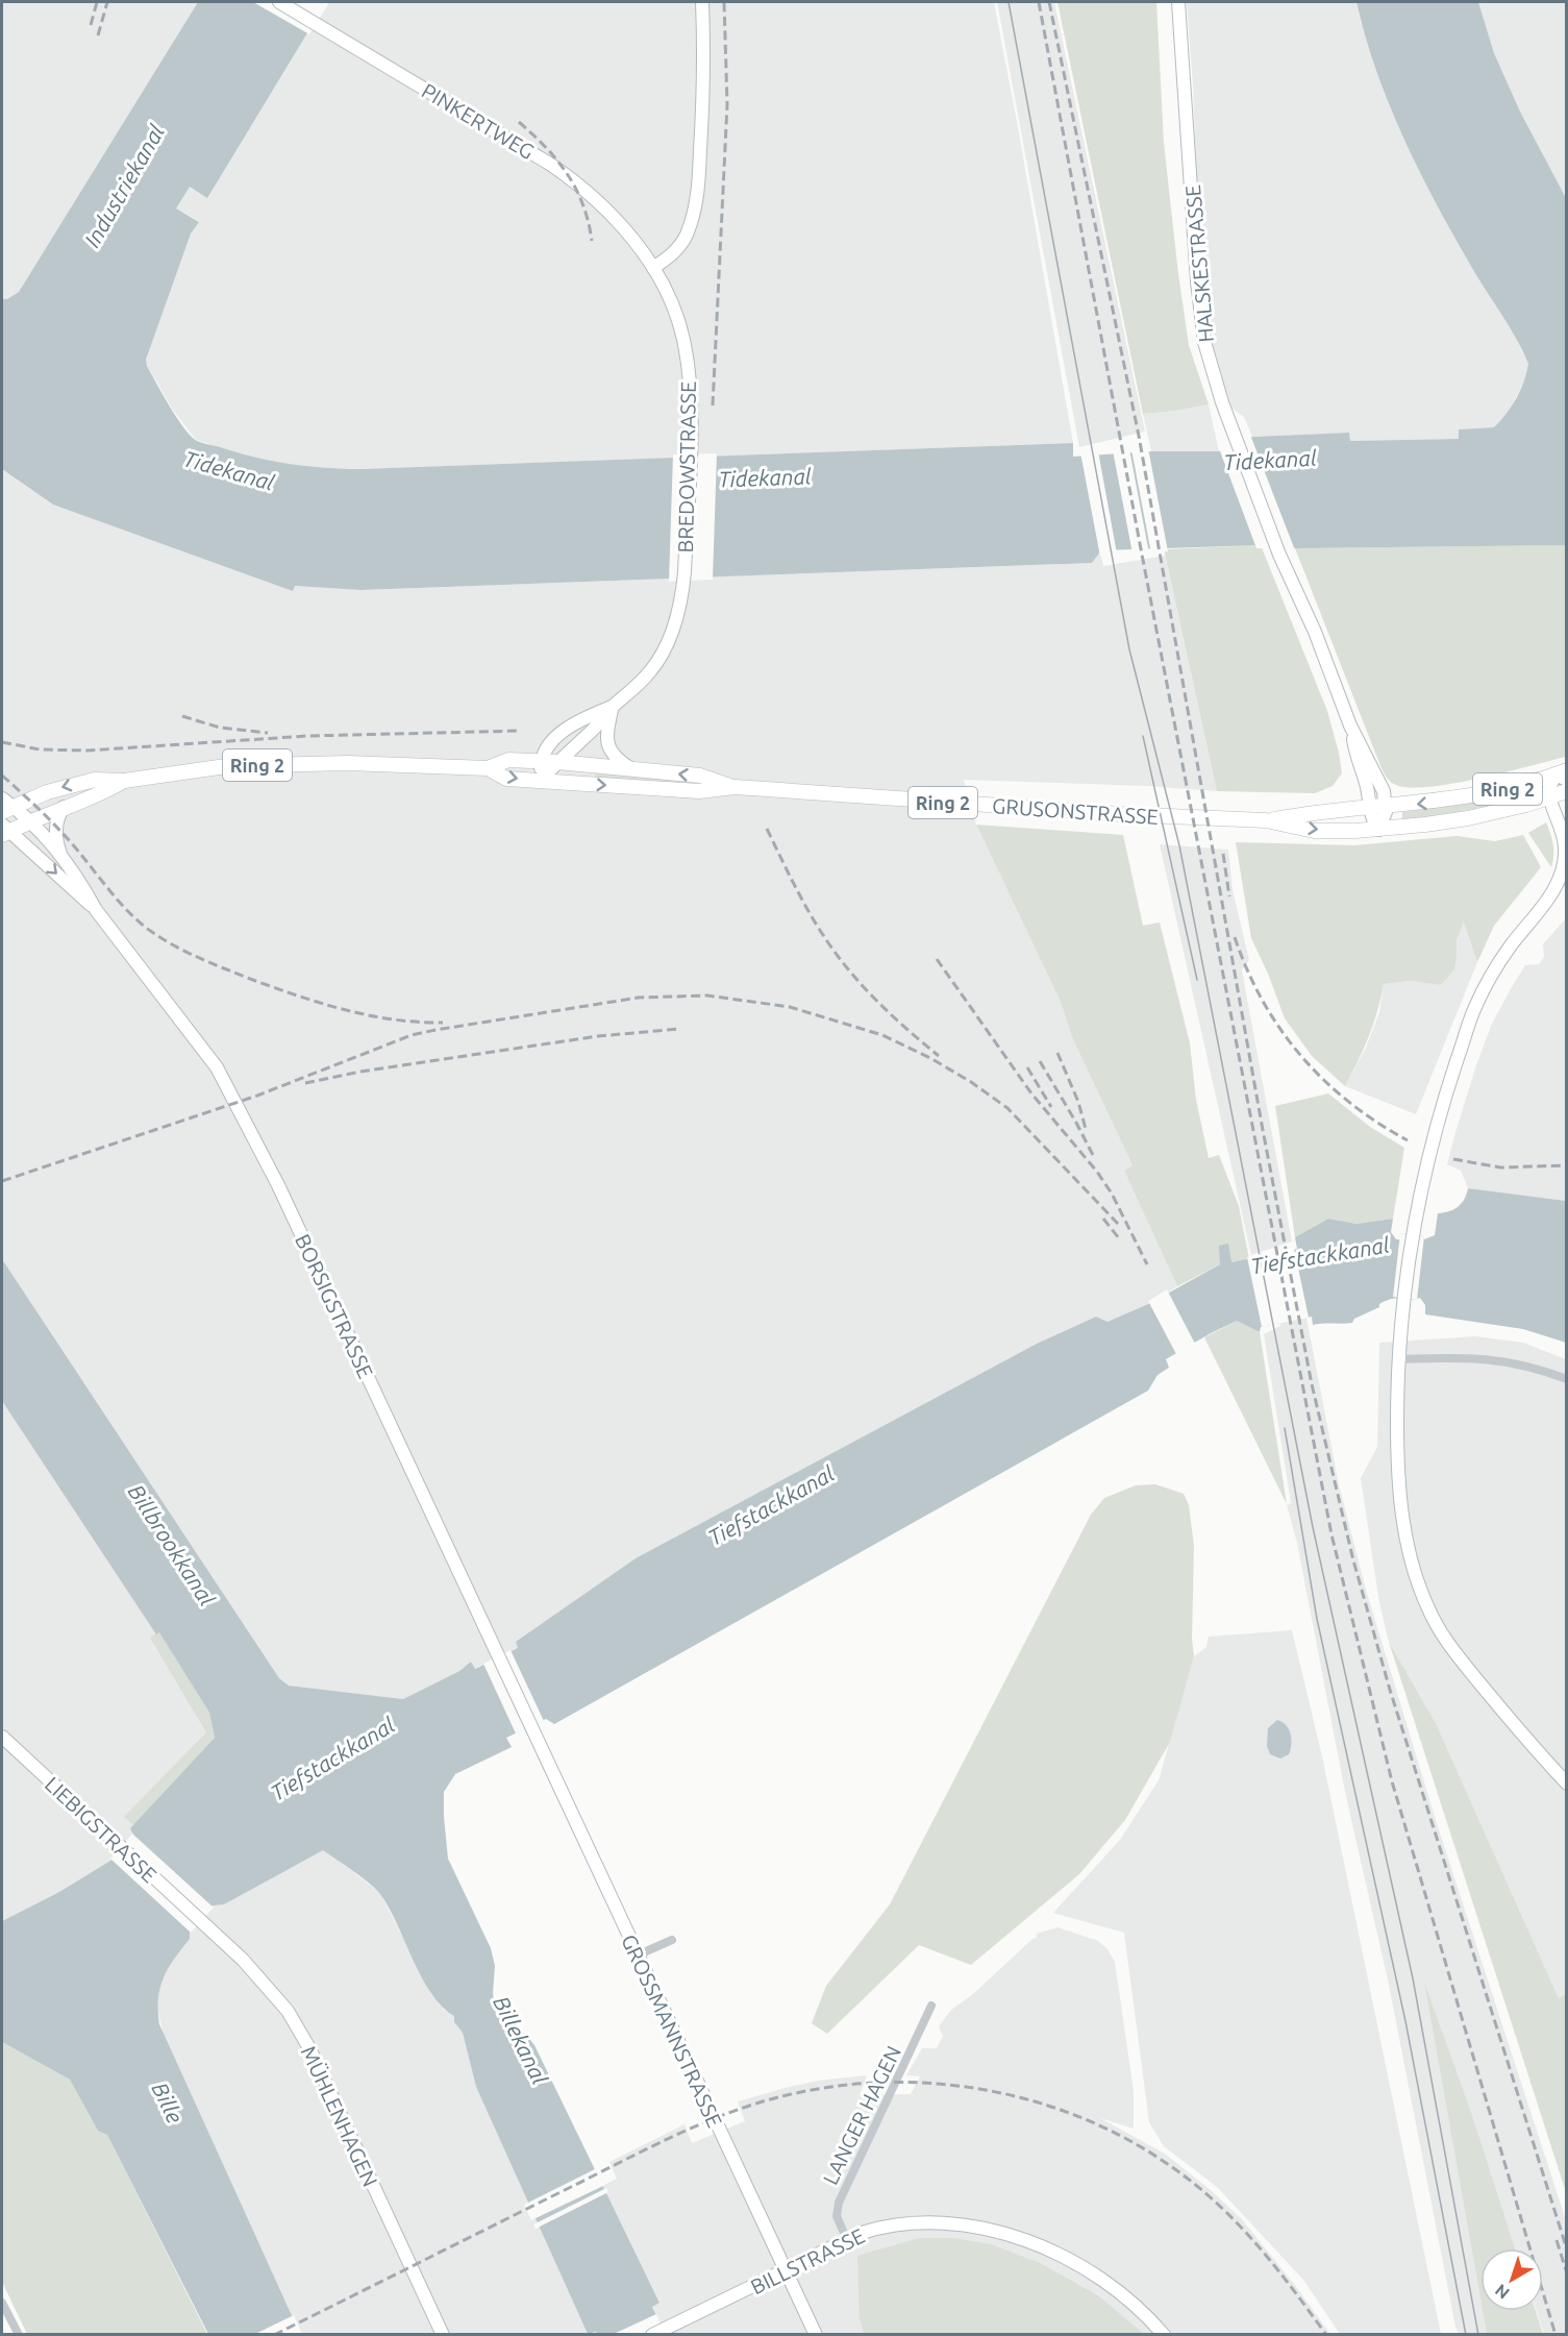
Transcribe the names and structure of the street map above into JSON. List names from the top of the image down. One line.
{"streets":{"main road":["Ring 2","GRUSONSTRASSE"],"street":["PINKERTWEG","HALSKESTRASSE","BREDOWSTRASSE","BORSIGSTRASSE","LIEBIGSTRASSE","GROSSMANNSTRASSE","LANGER HAGEN","MÜHLENHAGEN","BILLSTRASSE"]},"crossings":[["PINKERTWEG","BREDOWSTRASSE"],["HALSKESTRASSE","GRUSONSTRASSE"],["BREDOWSTRASSE","GRUSONSTRASSE"],["GRUSONSTRASSE","BORSIGSTRASSE"],["BORSIGSTRASSE","GROSSMANNSTRASSE"],["LIEBIGSTRASSE","MÜHLENHAGEN"],["GROSSMANNSTRASSE","BILLSTRASSE"],["LANGER HAGEN","BILLSTRASSE"]],"water":["Industriekanal","Tidekanal","Tiefstackkanal","Billbrookkanal","Billekanal","Bille"],"north":"bottom left"}
